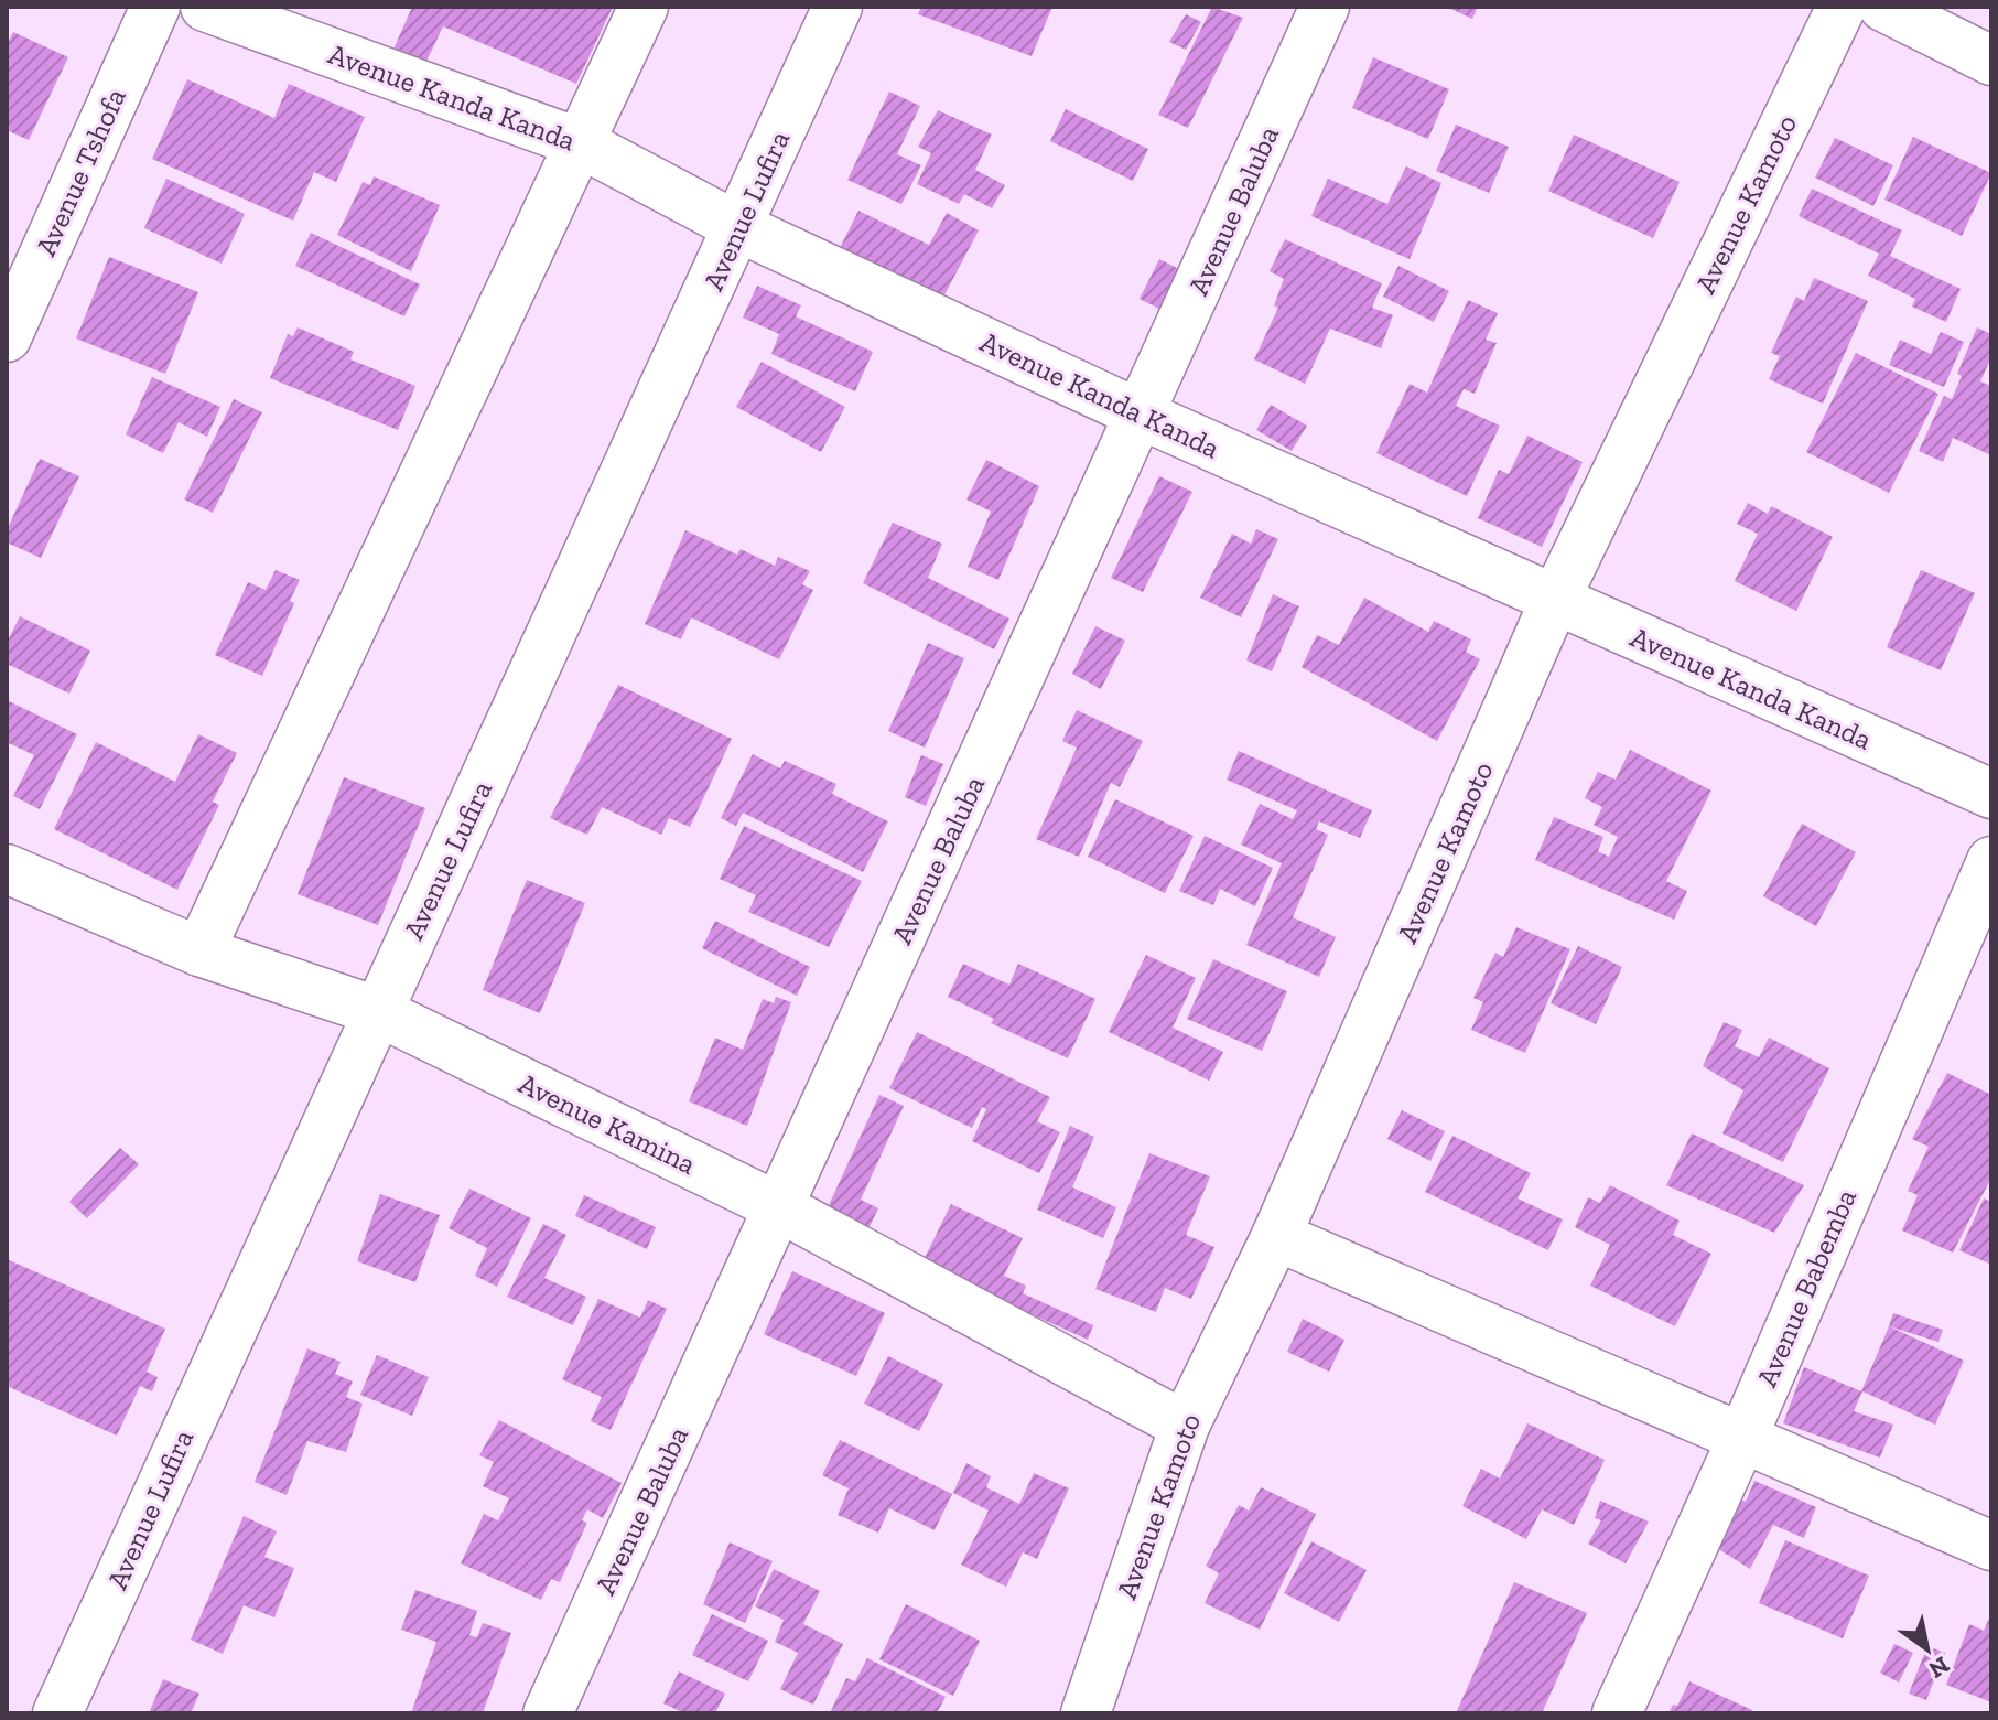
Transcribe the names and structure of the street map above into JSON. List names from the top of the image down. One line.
{"streets":{"street":["Avenue Kanda Kanda","Avenue Tshofa","Avenue Kamoto","Avenue Lufira","Avenue Baluba","Avenue Kamina","Avenue Babemba"]},"crossings":[["Avenue Kanda Kanda","Avenue Kamoto"],["Avenue Kanda Kanda","Avenue Lufira"],["Avenue Kanda Kanda","Avenue Baluba"],["Avenue Kamoto","Avenue Kamina"],["Avenue Lufira","Avenue Kamina"],["Avenue Baluba","Avenue Kamina"]],"north":"bottom right"}
